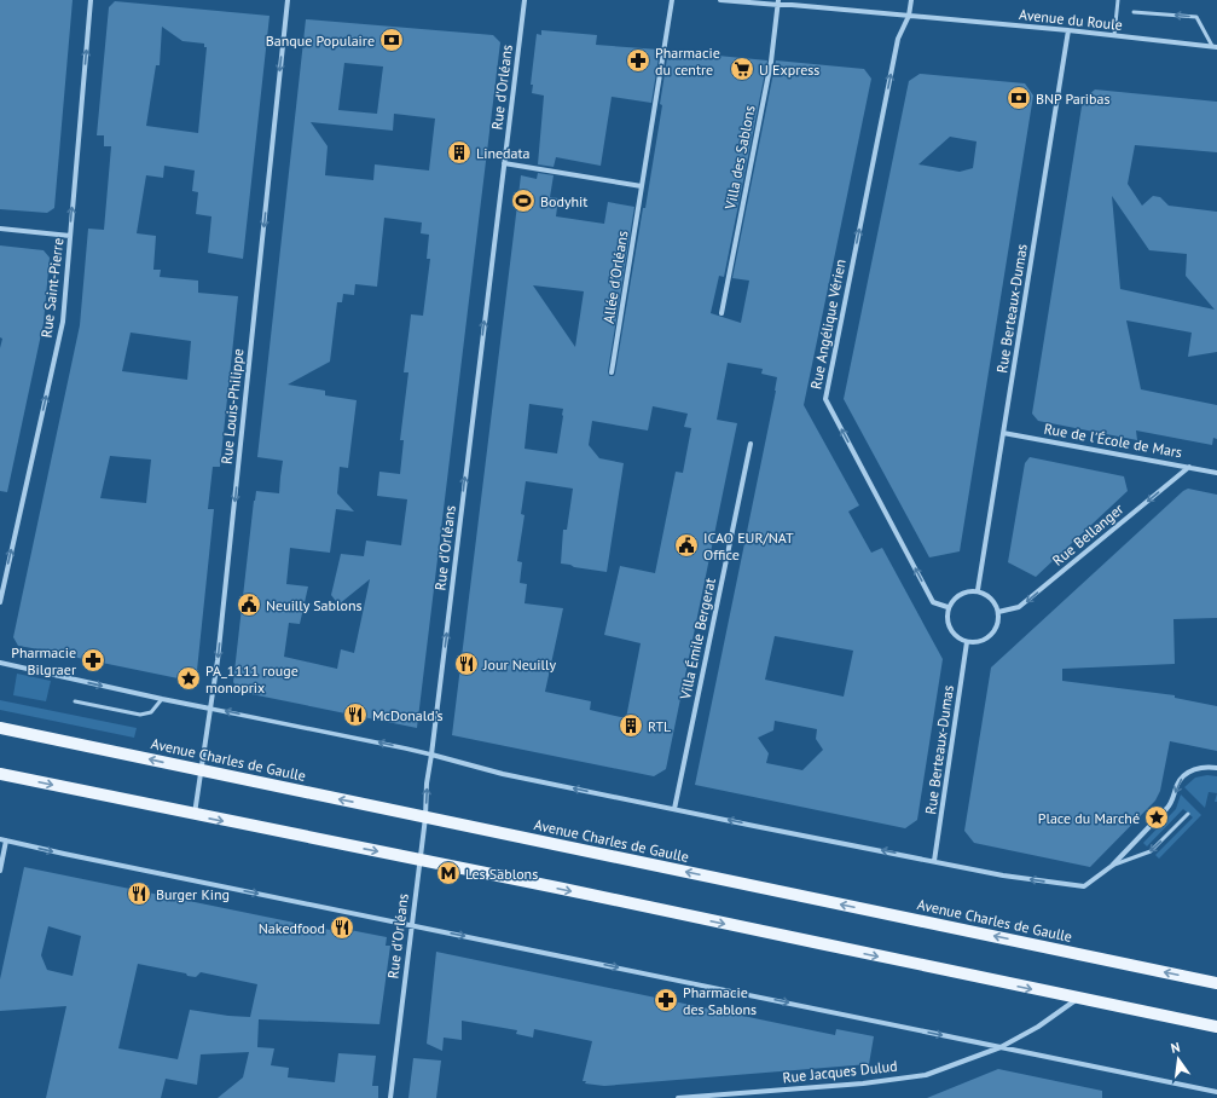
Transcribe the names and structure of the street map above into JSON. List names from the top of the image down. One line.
{"streets":{"main road":["Avenue Charles de Gaulle"],"street":["Avenue du Roule","Rue d'Orléans","Villa des Sablons","Allée d'Orléans","Rue Saint-Pierre","Rue Berteaux-Dumas","Rue Angélique Vérien","Rue Louis-Philippe","Rue de l'École de Mars","Rue Bellanger","Villa Émile Bergerat","Rue Jacques Dulud"]},"crossings":[["Avenue du Roule","Villa des Sablons"],["Avenue du Roule","Rue Berteaux-Dumas"],["Avenue du Roule","Rue Angélique Vérien"],["Rue d'Orléans","Avenue Charles de Gaulle"],["Rue Berteaux-Dumas","Rue Angélique Vérien"],["Rue Berteaux-Dumas","Rue de l'École de Mars"],["Rue Berteaux-Dumas","Rue Bellanger"],["Rue Angélique Vérien","Rue Bellanger"],["Rue Louis-Philippe","Avenue Charles de Gaulle"],["Rue de l'École de Mars","Rue Bellanger"]],"one_way":["Rue d'Orléans","Rue Saint-Pierre","Rue Angélique Vérien","Rue Louis-Philippe","Rue Bellanger"],"places":{"bank":["Banque Populaire","BNP Paribas"],"pharmacy":["Pharmacie du centre","Pharmacie Bilgraer","Pharmacie des Sablons"],"supermarket":["U Express"],"building":["Linedata","RTL"],"sports":["Bodyhit"],"public building":["ICAO EUR/NAT Office","Neuilly Sablons"],"restaurant":["Jour Neuilly","McDonald's","Burger King","Nakedfood"],"place":["PA_1111 rouge monoprix","Place du Marché"],"metro station":["Les Sablons"]},"north":"top"}
